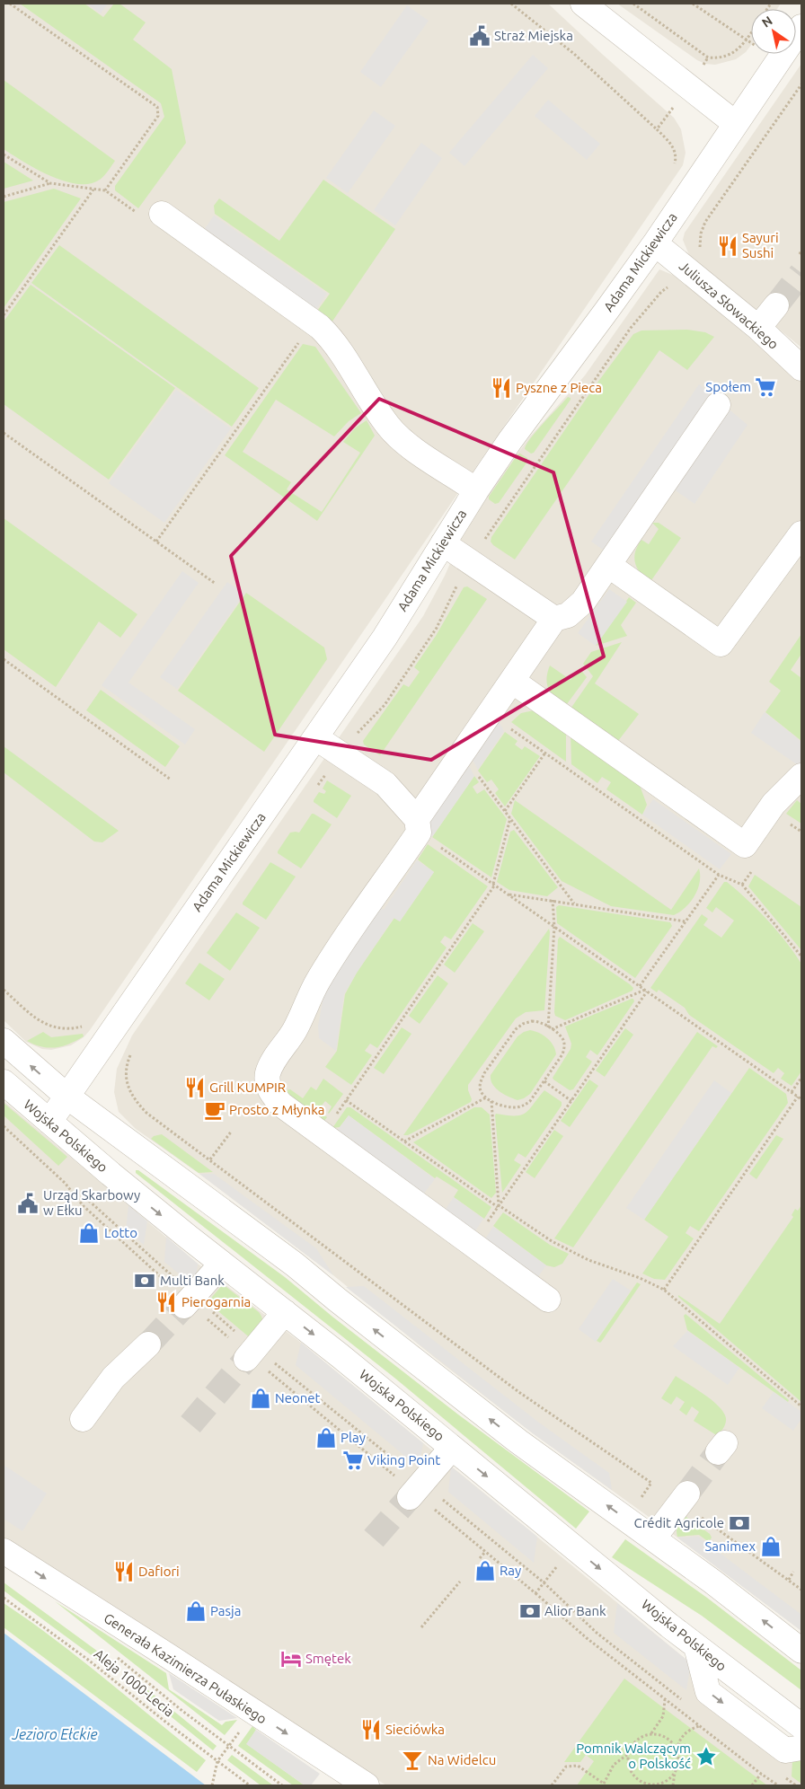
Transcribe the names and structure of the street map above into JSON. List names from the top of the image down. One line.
{"streets":{"street":["Adama Mickiewicza","Juliusza Słowackiego","Wojska Polskiego","Generała Kazimierza Pułaskiego"],"path":["Aleja 1000-Lecia"]},"crossings":[["Adama Mickiewicza","Juliusza Słowackiego"],["Adama Mickiewicza","Wojska Polskiego"]],"one_way":["Generała Kazimierza Pułaskiego"],"water":["Jezioro Ełckie"],"places":{"public building":["Straż Miejska","Urząd Skarbowy w Ełku"],"restaurant":["Sayuri Sushi","Pyszne z Pieca","Grill KUMPIR","Pierogarnia","Dafiori","Sieciówka"],"supermarket":["Społem","Viking Point"],"cafe":["Prosto z Młynka"],"shop":["Lotto","Neonet","Play","Sanimex","Ray","Pasja"],"bank":["Multi Bank","Crédit Agricole","Alior Bank"],"hotel":["Smętek"],"place":["Pomnik Walczącym o Polskość"],"bar":["Na Widelcu"]},"north":"top left"}
